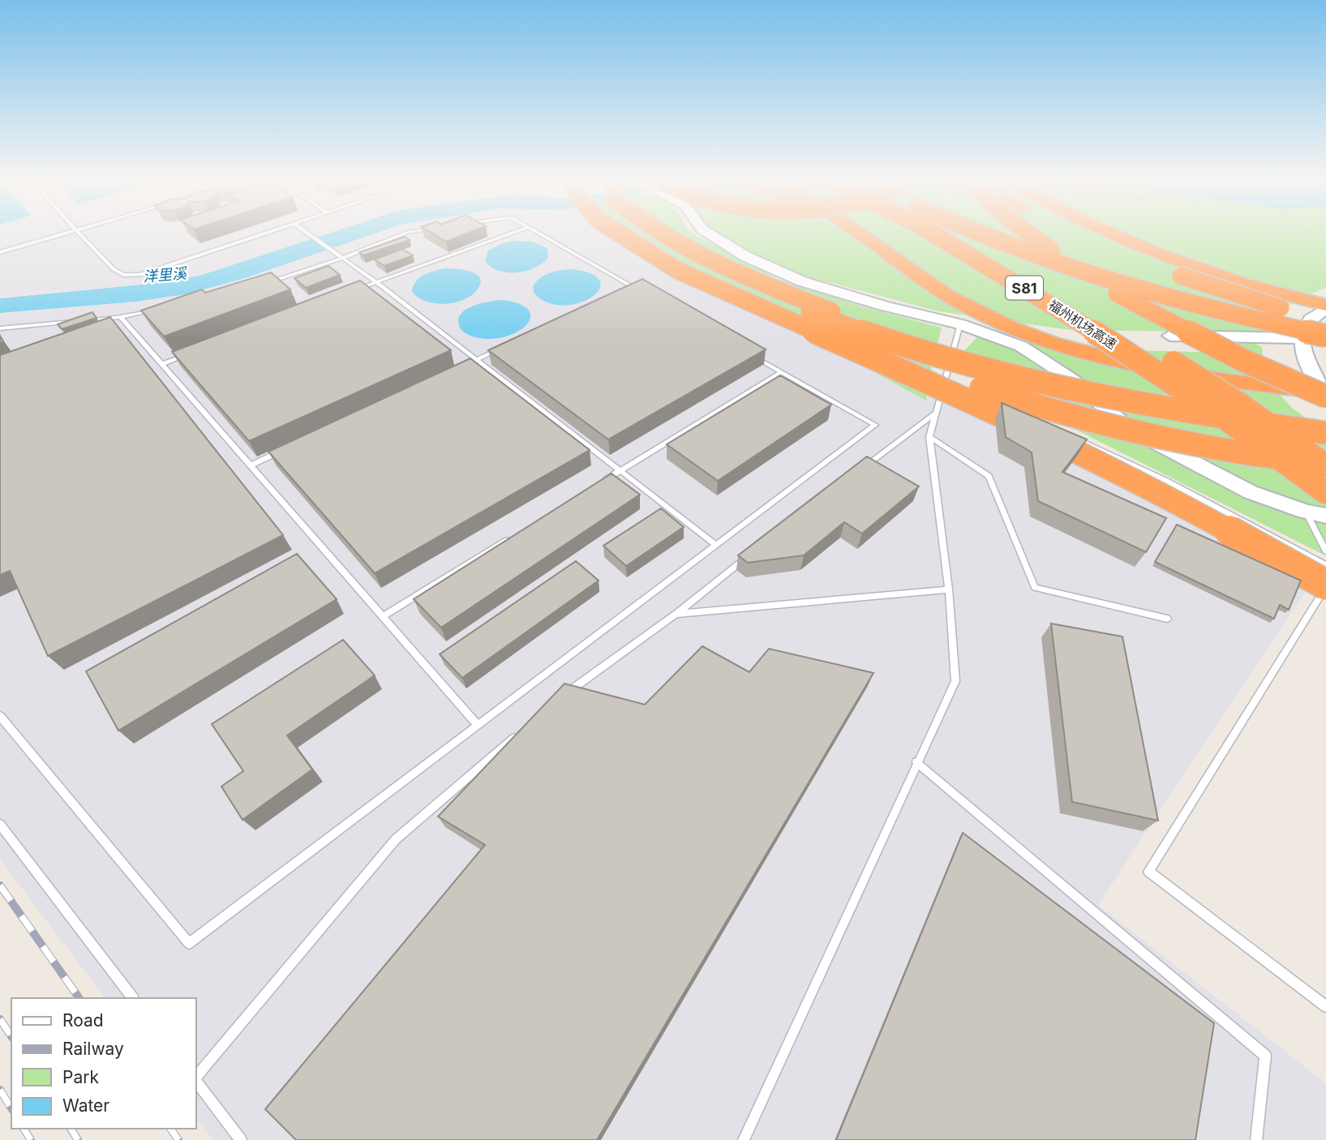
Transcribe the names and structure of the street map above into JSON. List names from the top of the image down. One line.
{"streets":{"highway":["S81","福州机场高速"]},"water":["洋里溪"],"legend":["Road","Railway","Park","Water"]}
